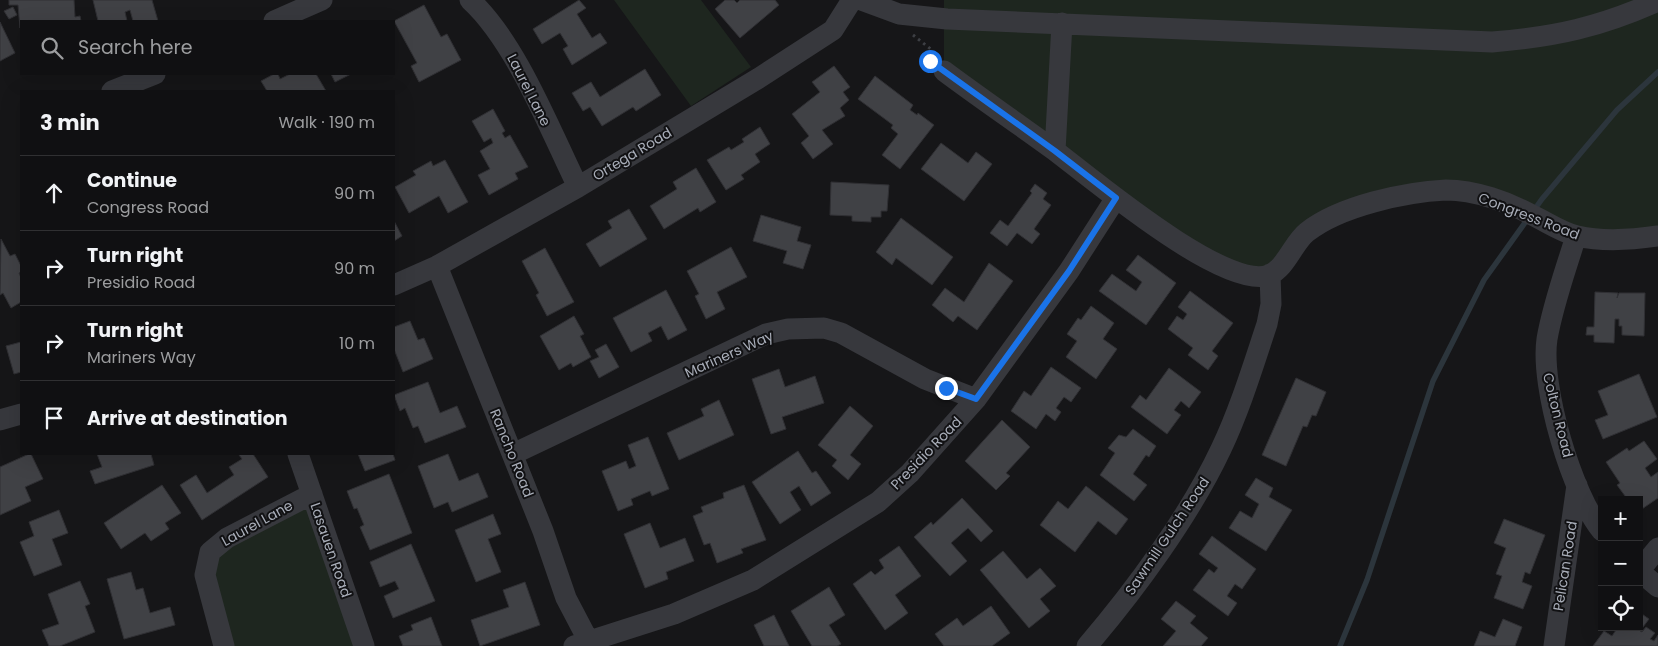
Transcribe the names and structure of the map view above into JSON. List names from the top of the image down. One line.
{"streets":{"street":["Laurel Lane","Ortega Road","Congress Road","Mariners Way","Colton Road","Rancho Road","Presidio Road","Sawmill Gulch Road","Lasauen Road","Pelican Road"]},"crossings":[["Laurel Lane","Ortega Road"],["Laurel Lane","Lasauen Road"],["Ortega Road","Rancho Road"],["Congress Road","Colton Road"],["Congress Road","Sawmill Gulch Road"],["Mariners Way","Rancho Road"],["Mariners Way","Presidio Road"],["Colton Road","Pelican Road"],["Rancho Road","Presidio Road"]],"page":{"search":"Search here","heading":["3 min","Walk · 190 m"],"list":[["Continue","Congress Road","90 m"],["Turn right","Presidio Road","90 m"],["Turn right","Mariners Way","10 m"],"Arrive at destination"],"map_buttons":["+","−"]}}
